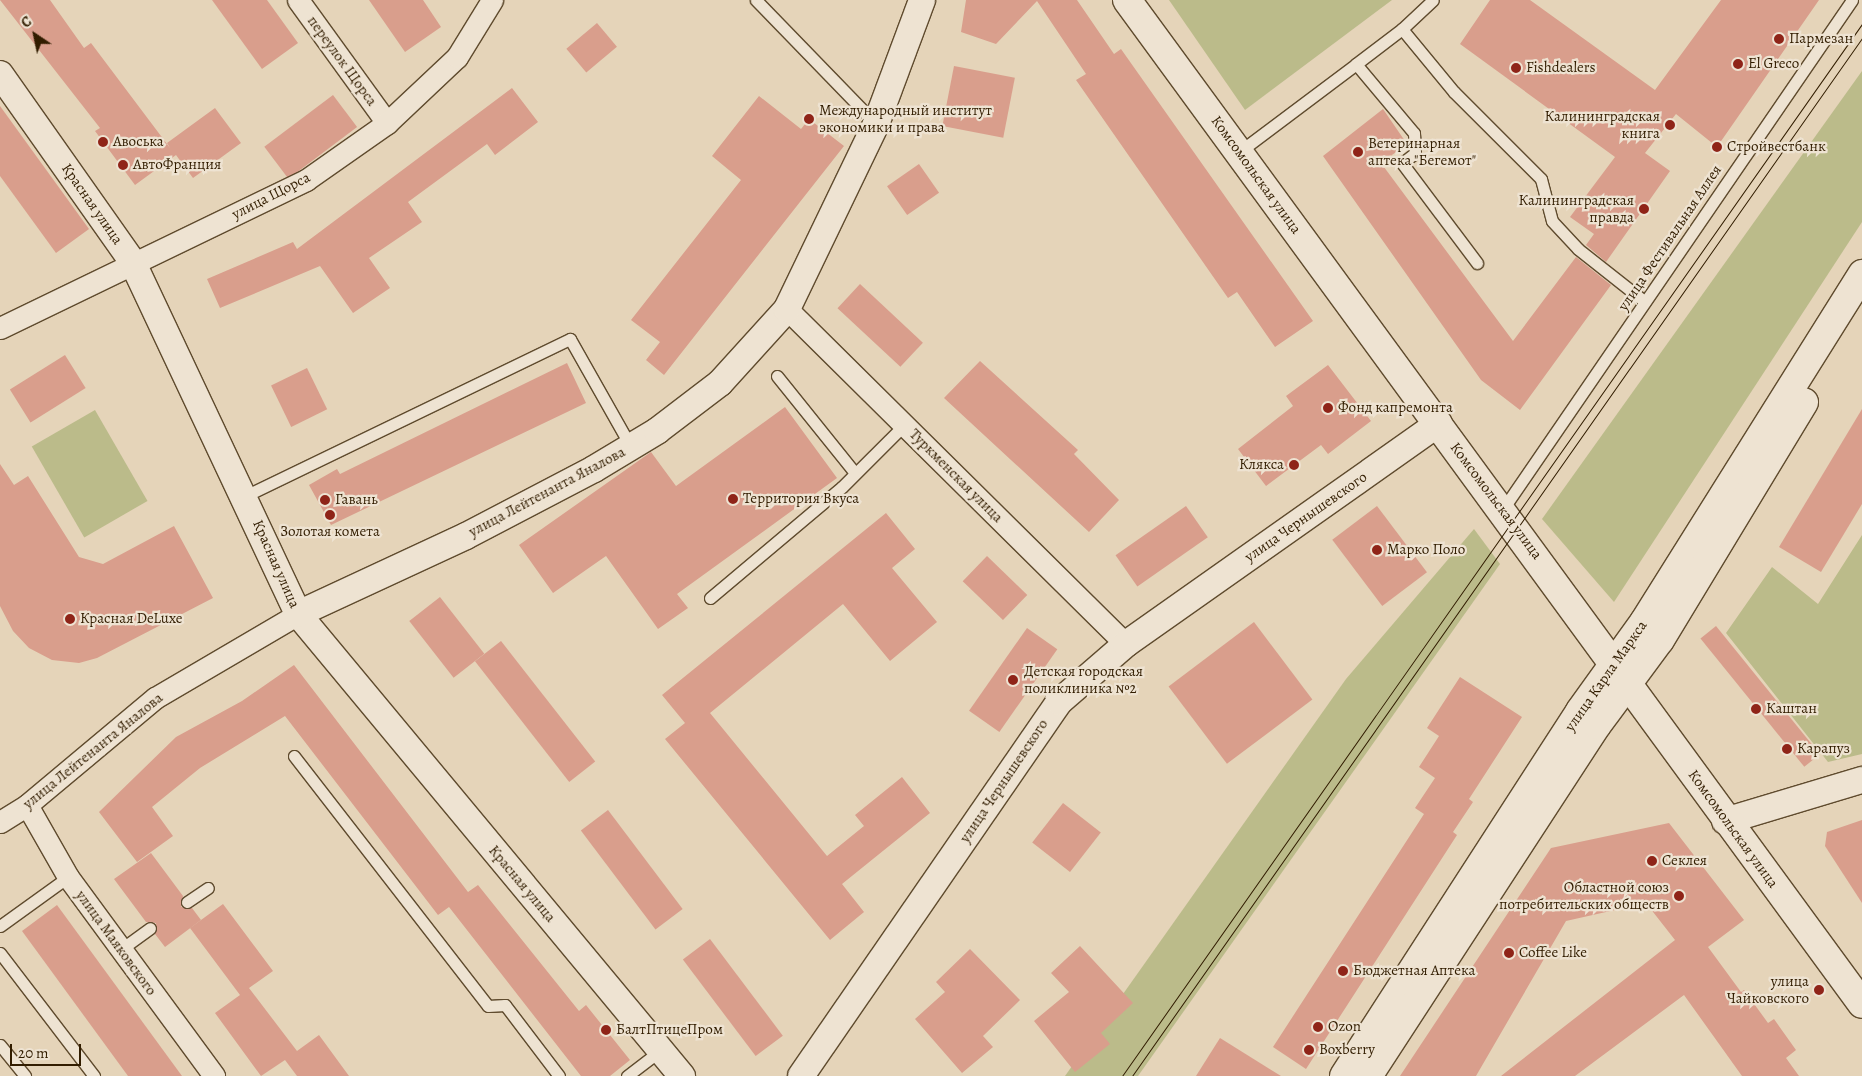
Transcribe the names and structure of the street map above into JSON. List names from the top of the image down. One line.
{"streets":{"main road":["Комсомольская улица","улица Карла Маркса"],"street":["переулок Щорса","улица Щорса","Красная улица","Туркменская улица","улица Лейтенанта Яналова","улица Чернышевского","улица Маяковского"],"lane":["улица Фестивальная Аллея"]},"crossings":[["переулок Щорса","улица Щорса"],["Комсомольская улица","улица Фестивальная Аллея"],["Комсомольская улица","улица Чернышевского"],["Комсомольская улица","улица Карла Маркса"],["улица Щорса","Красная улица"],["Красная улица","улица Лейтенанта Яналова"],["Туркменская улица","улица Лейтенанта Яналова"],["Туркменская улица","улица Чернышевского"],["улица Лейтенанта Яналова","улица Маяковского"]],"places":["Пармезан","El Greco","Fishdealers","Международный институт экономики и права","Калининградская книга","Авоська","Стройвестбанк","Ветеринарная аптека \"Бегемот\"","АвтоФранция","Калининградская правда","Фонд капремонта","Клякса","Территория Вкуса","Гавань","Золотая комета","Марко Поло","Красная DeLuxe","Детская городская поликлиника №2","Каштан","Карапуз","Секлея","Областной союз потребительских обществ","Coffee Like","Бюджетная Аптека","улица Чайковского","Ozon","БалтПтицеПром","Boxberry"],"scale_bar":"20 m","north":"top left"}
